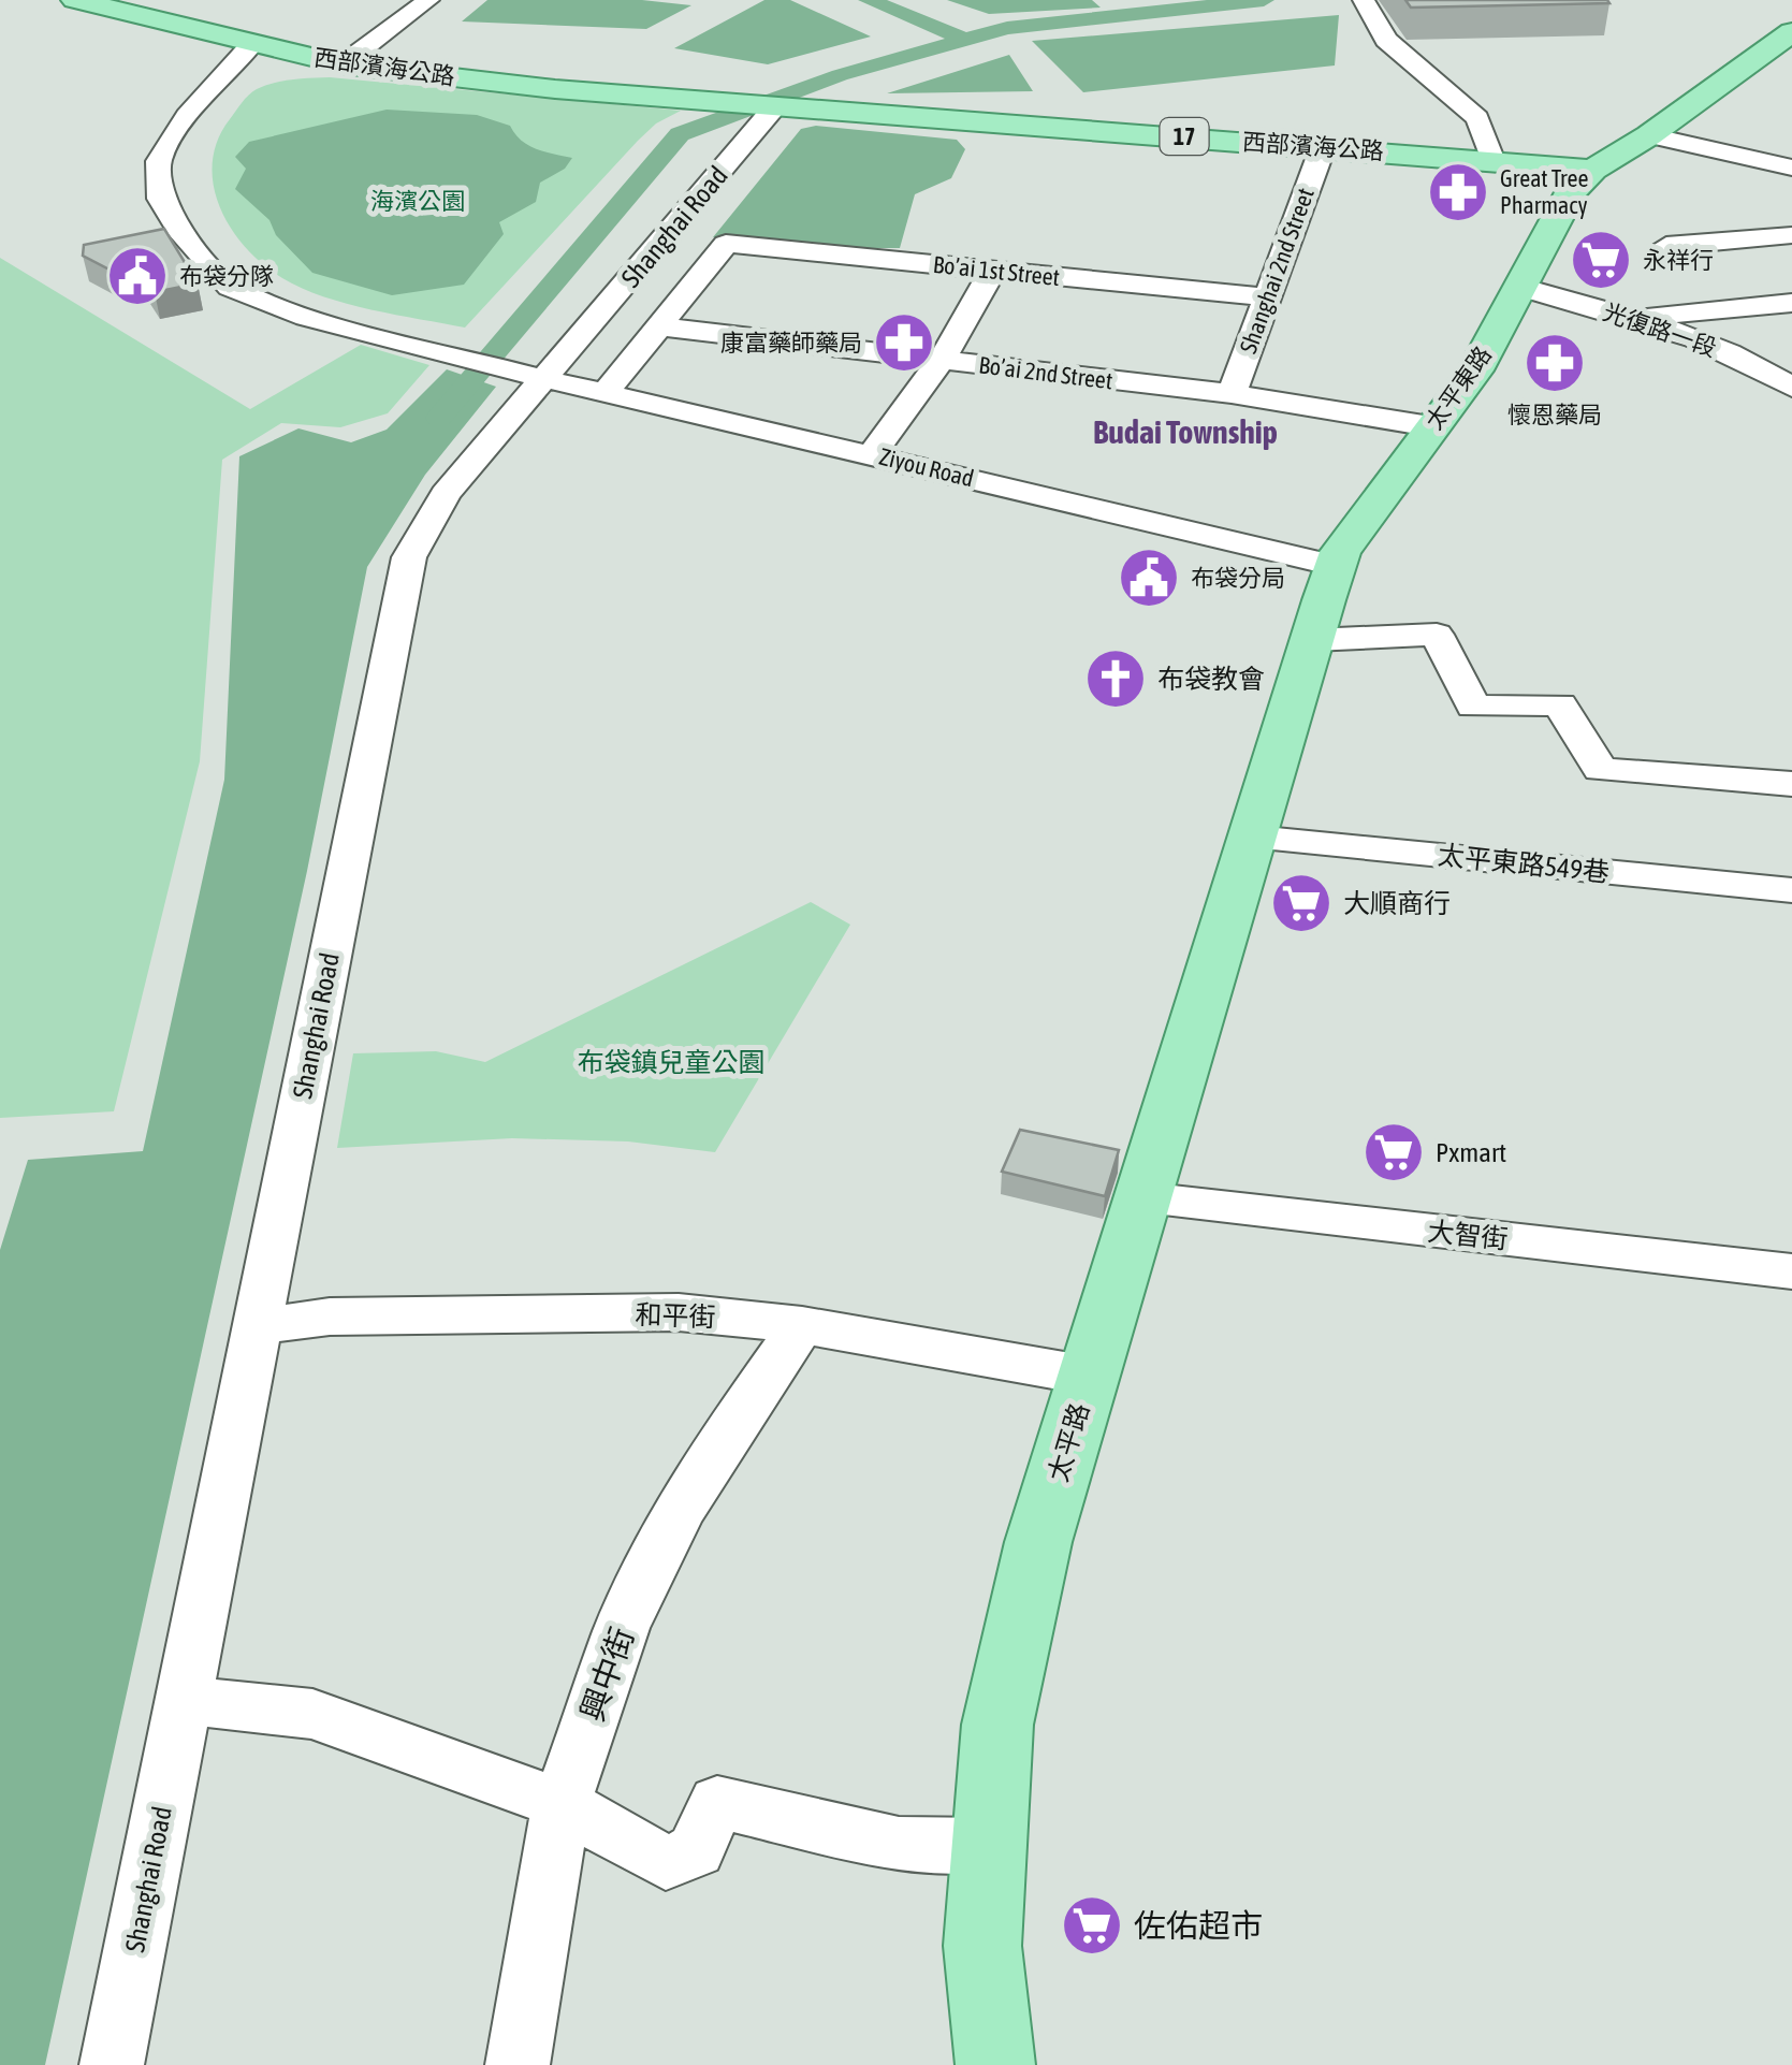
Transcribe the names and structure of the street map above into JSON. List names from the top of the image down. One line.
{"streets":{"main road":["西部濱海公路","17","太平東路","太平路"],"street":["Shanghai Road","Bo’ai 1st Street","Shanghai 2nd Street","光復路一段","Bo’ai 2nd Street","Ziyou Road","太平東路549巷","大智街","和平街","興中街"]},"crossings":[["西部濱海公路","Shanghai Road"],["西部濱海公路","Shanghai 2nd Street"],["西部濱海公路","太平東路"],["Shanghai Road","Ziyou Road"],["Shanghai Road","和平街"],["Bo’ai 1st Street","Shanghai 2nd Street"],["Bo’ai 1st Street","Bo’ai 2nd Street"],["Shanghai 2nd Street","Bo’ai 2nd Street"],["光復路一段","太平東路"],["Bo’ai 2nd Street","太平東路"],["太平東路","Ziyou Road"],["太平東路","太平東路549巷"],["太平東路","太平路"],["太平東路549巷","太平路"],["大智街","太平路"],["和平街","太平路"],["和平街","興中街"]],"districts":["Budai Township"],"parks":["海濱公園","布袋鎮兒童公園"],"places":{"pharmacy":["Great Tree Pharmacy","康富藥師藥局","懷恩藥局"],"supermarket":["永祥行","大順商行","Pxmart","佐佑超市"],"public building":["布袋分隊","布袋分局"],"church":["布袋教會"]}}
